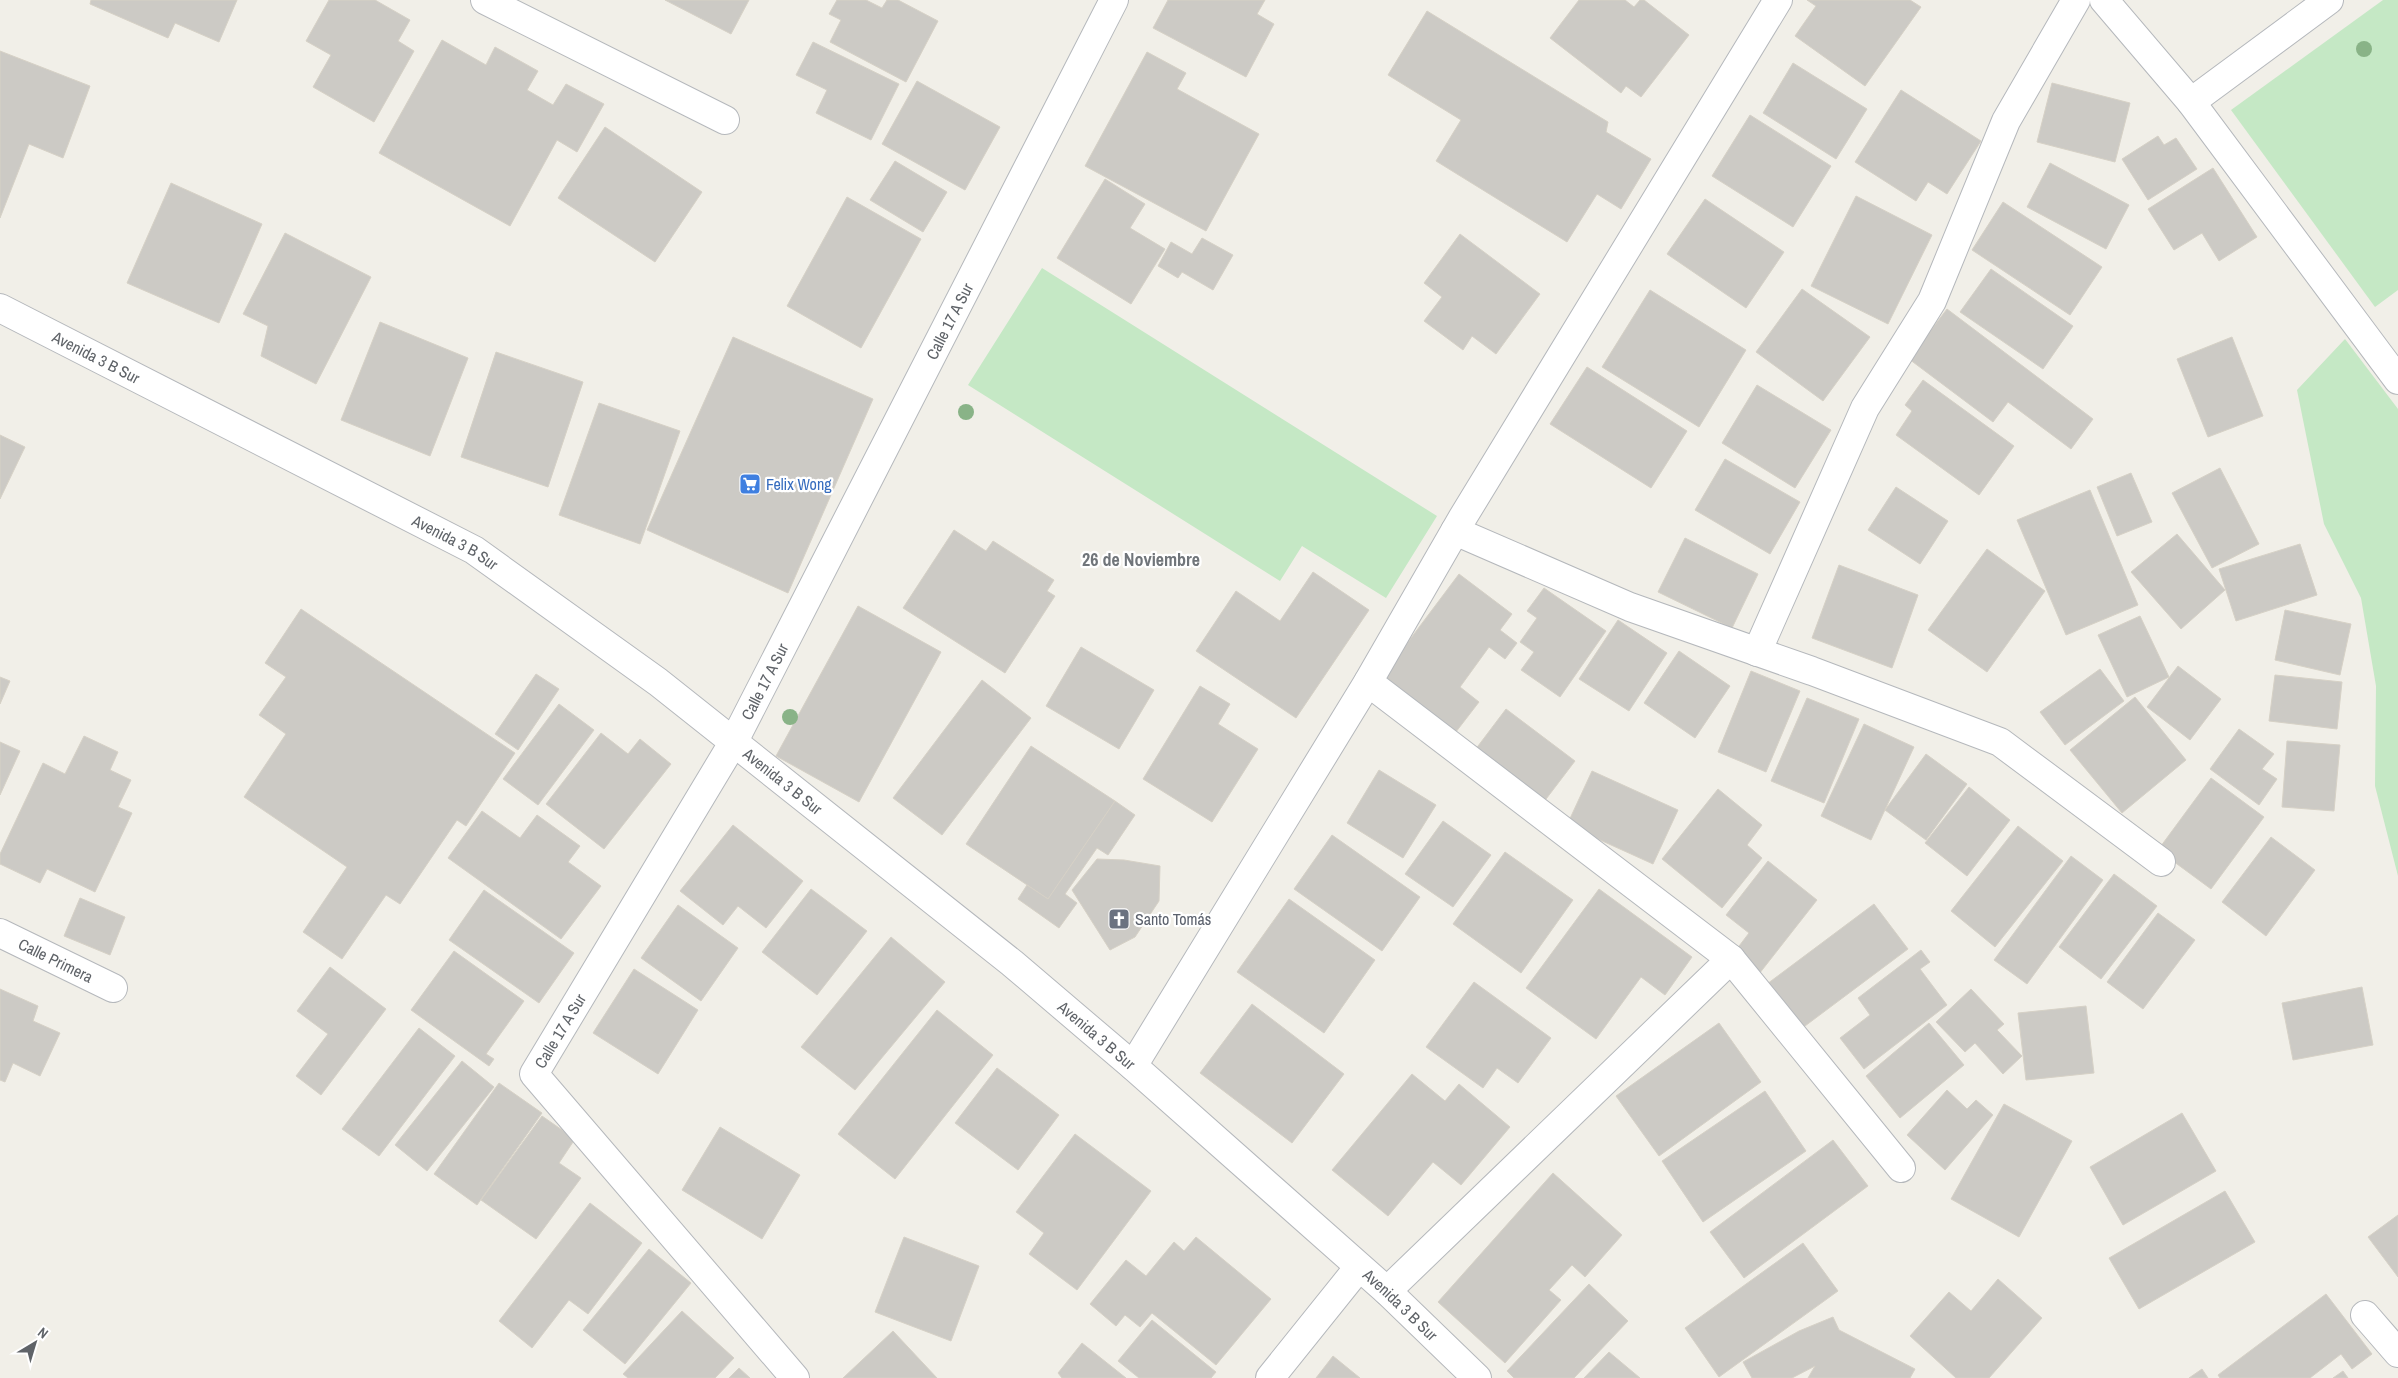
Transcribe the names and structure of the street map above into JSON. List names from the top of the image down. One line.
{"streets":{"street":["Calle 17 A Sur","Avenida 3 B Sur","Calle Primera"]},"crossings":[["Calle 17 A Sur","Avenida 3 B Sur"]],"districts":["26 de Noviembre"],"places":{"supermarket":["Felix Wong"],"church":["Santo Tomás"]},"north":"top right"}
